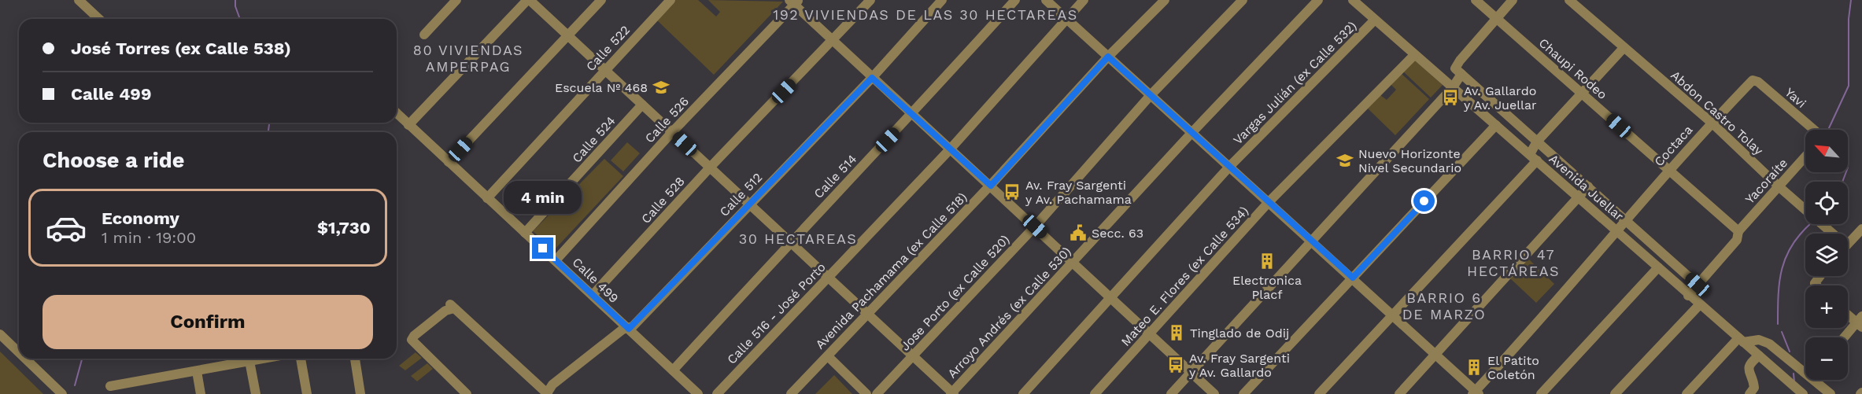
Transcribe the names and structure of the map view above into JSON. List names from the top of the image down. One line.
{"streets":{"street":["Calle 522","Chaupi Rodeo","Vargas Julián (ex Calle 532)","Yavi","Abdon Castro Tolay","Calle 526","Calle 524","Coctaca","Calle 514","Yacoraíte","Avenida Juellar","Calle 512","Calle 528","Avenida Pachamama (ex Calle 518)","Mateo E. Flores (ex Calle 534)","Calle 499","Jose Porto (ex Calle 520)","Arroyo Andrés (ex Calle 530)","Calle 516 - José Porto"]},"crossings":[["Calle 522","Calle 499"],["Chaupi Rodeo","Coctaca"],["Chaupi Rodeo","Yacoraíte"],["Vargas Julián (ex Calle 532)","Avenida Juellar"],["Yavi","Coctaca"],["Abdon Castro Tolay","Coctaca"],["Abdon Castro Tolay","Yacoraíte"],["Calle 526","Calle 499"],["Calle 524","Calle 499"],["Coctaca","Avenida Juellar"],["Calle 514","Calle 499"],["Yacoraíte","Avenida Juellar"],["Avenida Juellar","Mateo E. Flores (ex Calle 534)"],["Calle 512","Calle 499"],["Calle 528","Calle 499"]],"districts":["192 VIVIENDAS DE LAS 30 HECTAREAS","80 VIVIENDAS AMPERPAG","30 HECTAREAS","BARRIO 47 HECTÁREAS","BARRIO 6 DE MARZO"],"places":{"school or university":["Escuela Nº 468","Nuevo Horizonte Nivel Secundario"],"bus stop":["Av. Gallardo y Av. Juellar","Av. Fray Sargenti y Av. Pachamama","Av. Fray Sargenti y Av. Gallardo"],"public building":["Secc. 63"],"building":["Electronica Placf","Tinglado de Odij","El Patito Coletón"]},"north":"top left","page":{"banner":["José Torres (ex Calle 538)","Calle 499"],"map_buttons":["+","−"],"heading":"Choose a ride","bubble":"4 min","list":[{"name":"Economy","note":"1 min · 19:00","value":"$1,730"}],"buttons":"Confirm"}}
